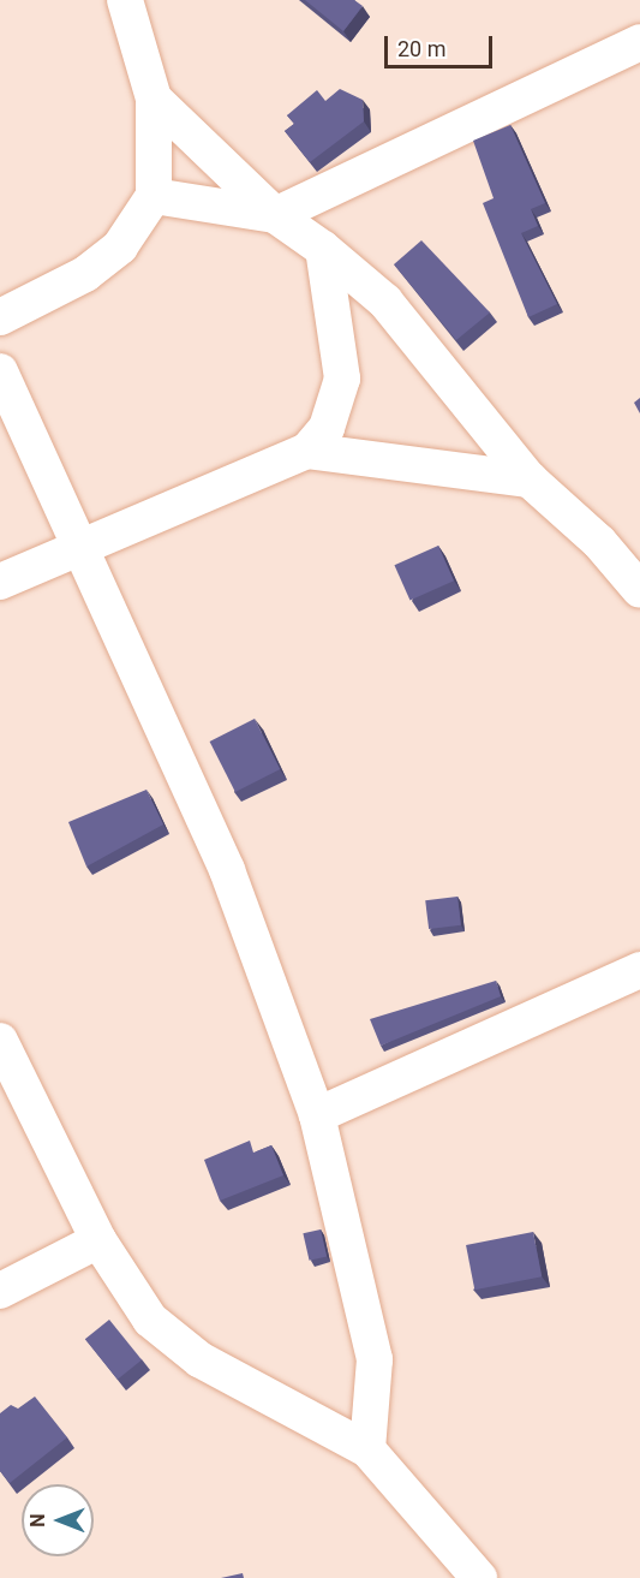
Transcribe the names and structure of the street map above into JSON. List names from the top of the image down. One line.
{"scale_bar":"20 m","north":"left"}
